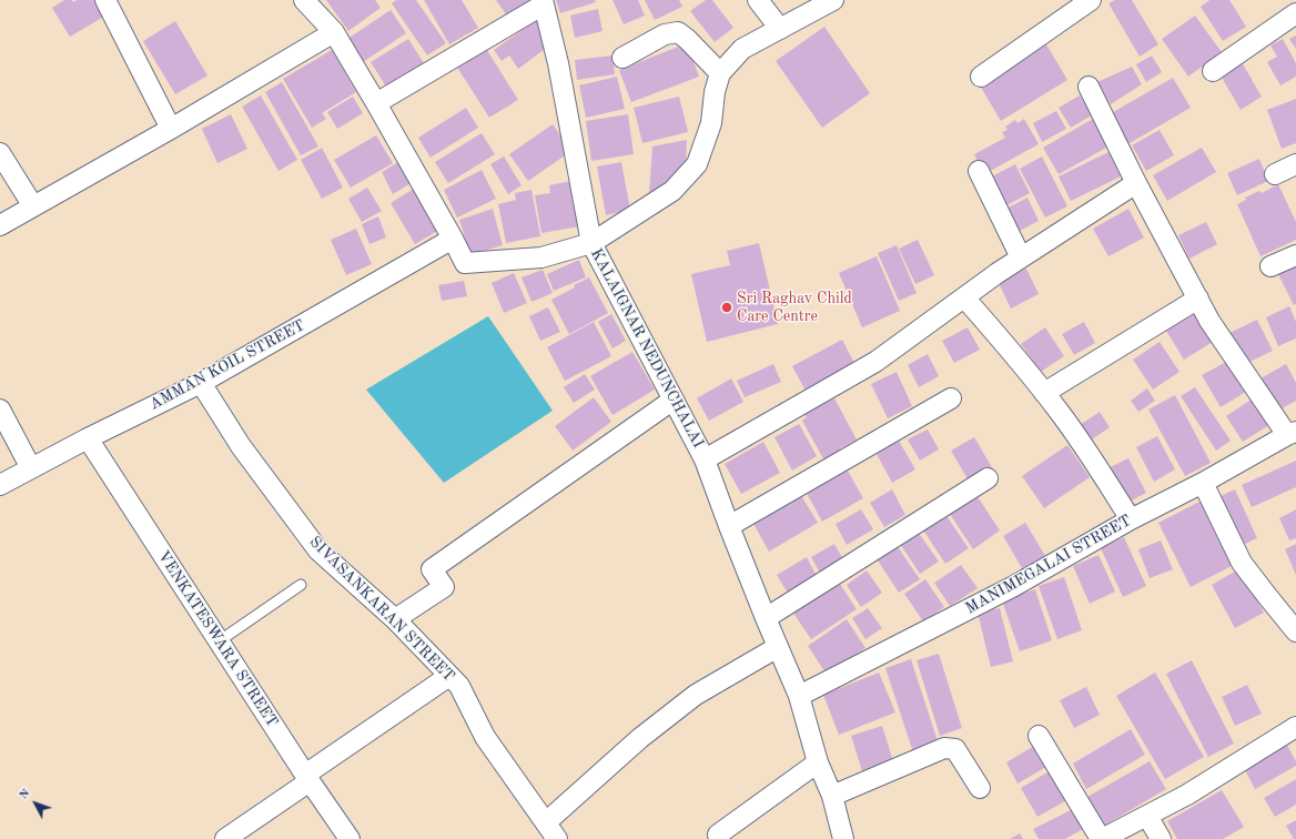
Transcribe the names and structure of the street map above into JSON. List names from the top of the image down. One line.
{"streets":{"street":["KALAIGNAR NEDUNCHALAI","AMMAN KOIL STREET","MANIMEGALAI STREET","SIVASANKARAN STREET","VENKATESWARA STREET"]},"crossings":[["KALAIGNAR NEDUNCHALAI","AMMAN KOIL STREET"],["KALAIGNAR NEDUNCHALAI","MANIMEGALAI STREET"],["AMMAN KOIL STREET","SIVASANKARAN STREET"],["AMMAN KOIL STREET","VENKATESWARA STREET"]],"places":["Sri Raghav Child Care Centre"],"north":"top left"}
